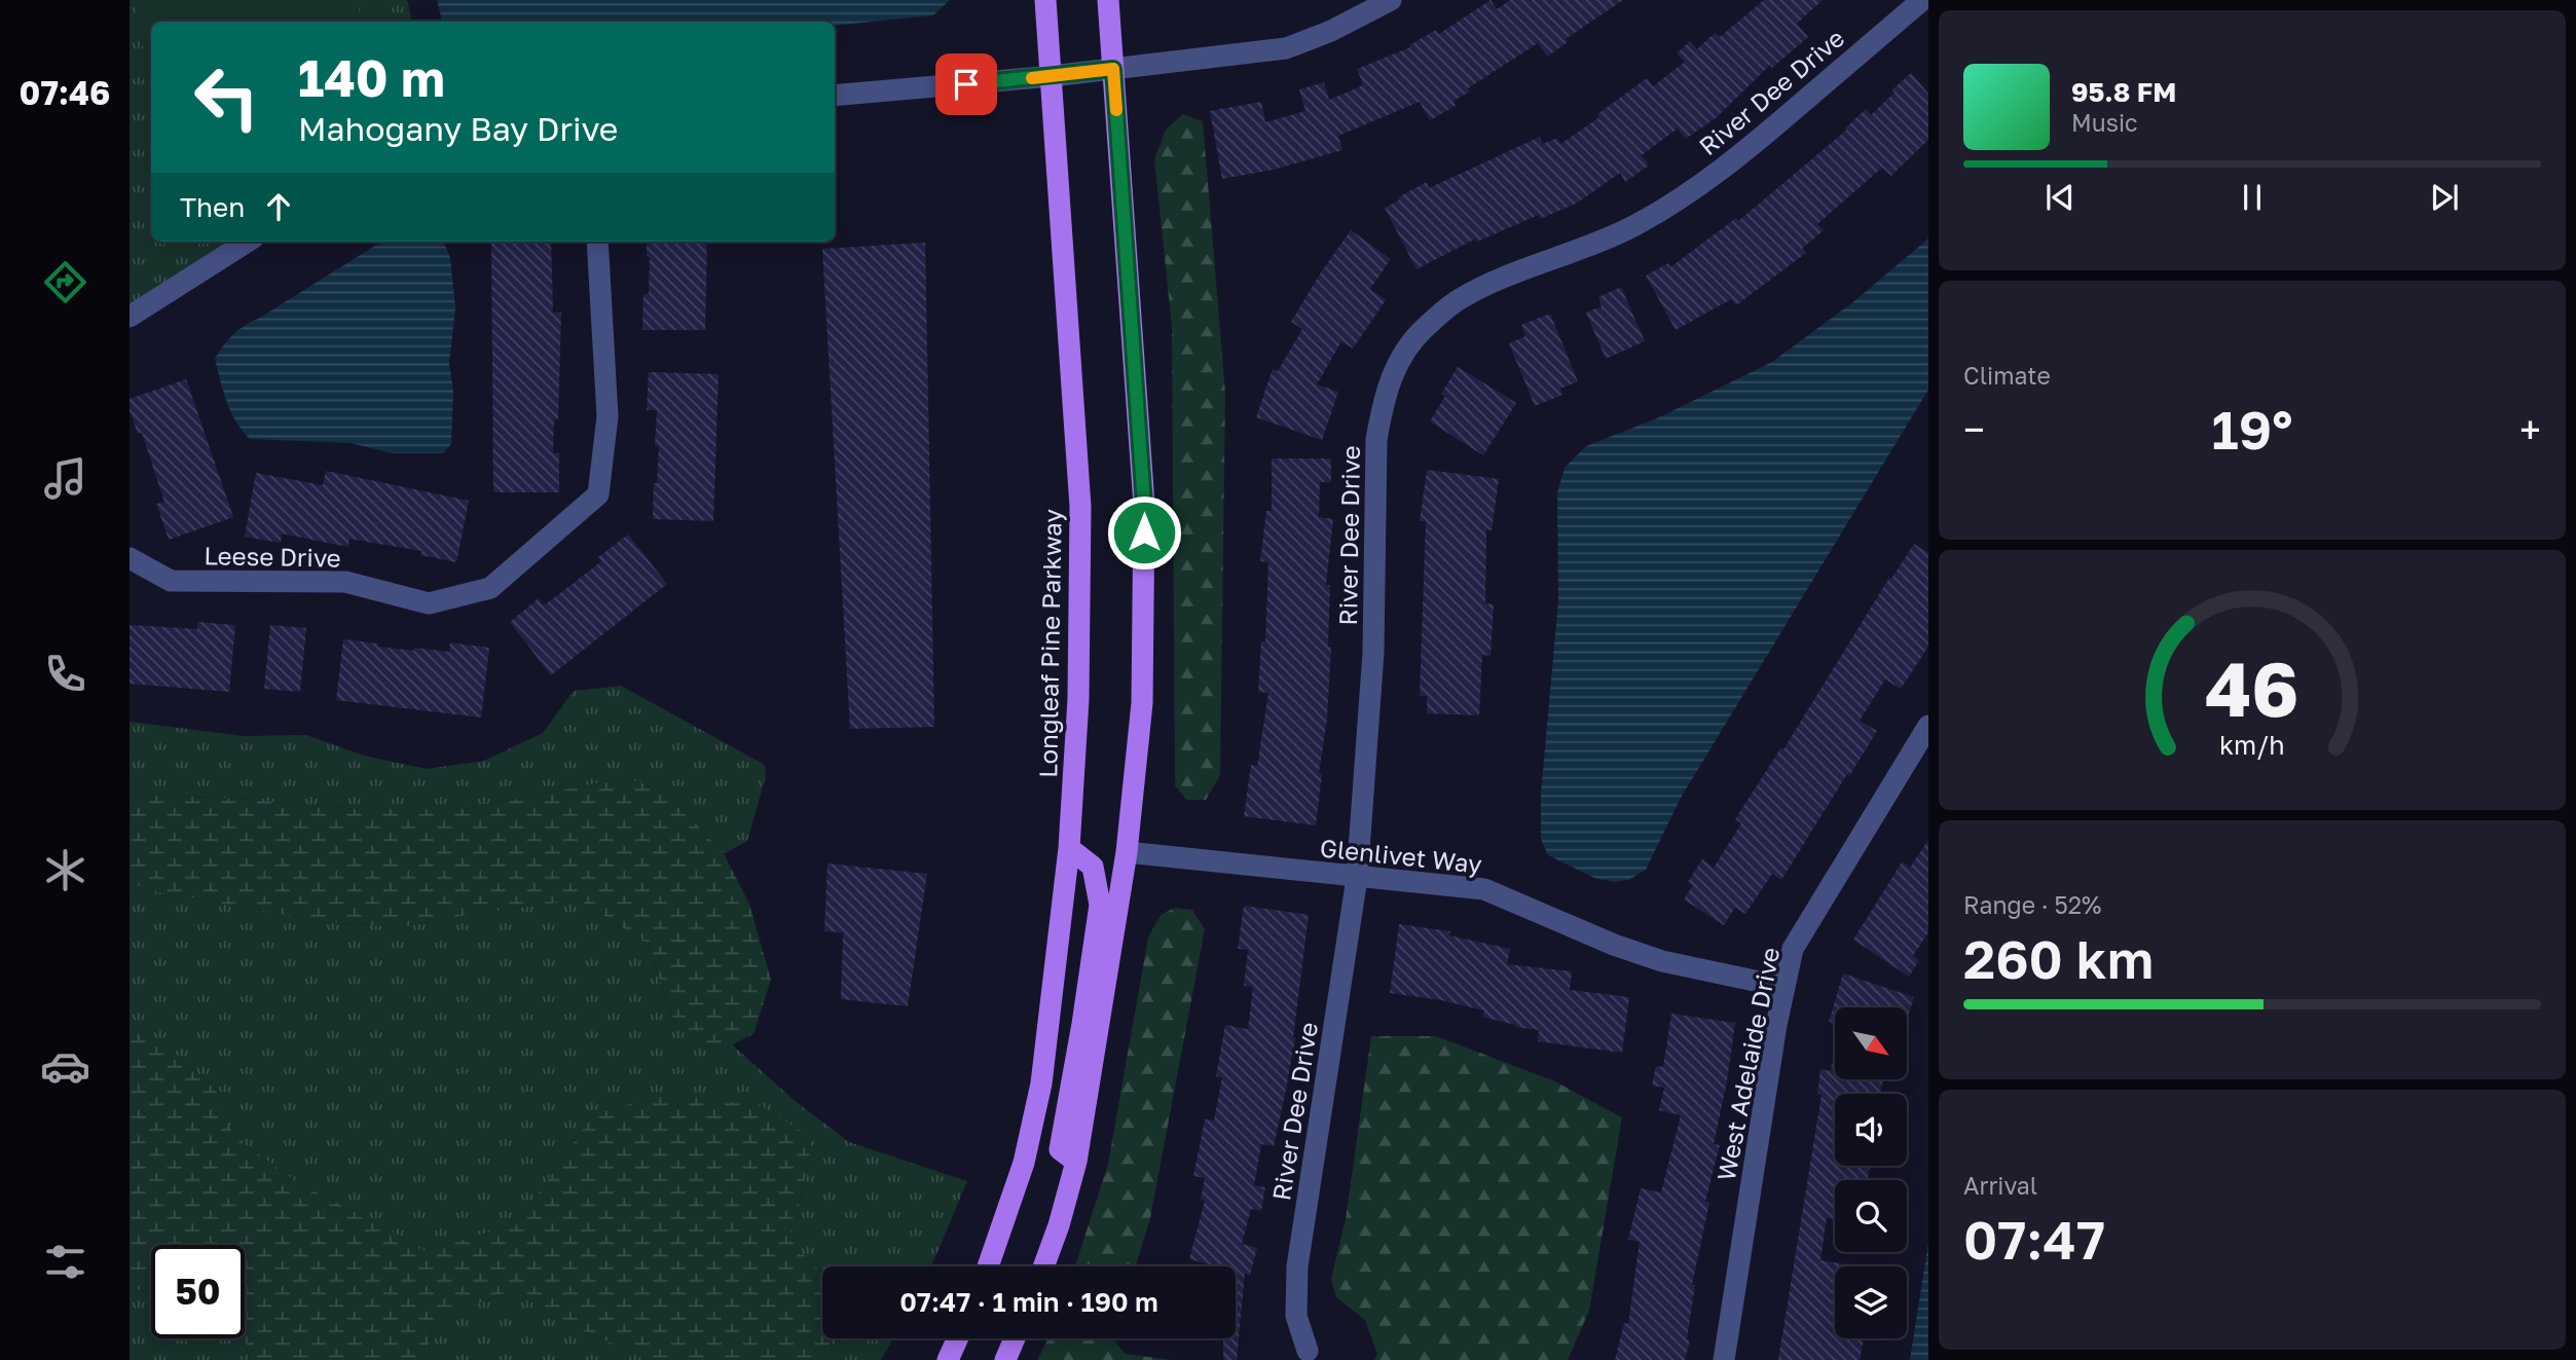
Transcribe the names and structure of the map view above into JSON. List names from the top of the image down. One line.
{"streets":{"main road":["Longleaf Pine Parkway"],"street":["River Dee Drive","Leese Drive","Glenlivet Way","West Adelaide Drive"]},"crossings":[["River Dee Drive","Glenlivet Way"],["Glenlivet Way","West Adelaide Drive"]],"north":"bottom right","page":{"tabs":"07:46","turn":["140 m","Mahogany Bay Drive"],"song":["95.8 FM","Music"],"then":"Then","tile":["Climate",["Range · 52%","260 km"],["Arrival","07:47"]],"heat":["−","19°","+"],"limit":"50","trip":"07:47 · 1 min · 190 m","gauge":["46","km/h"]}}
